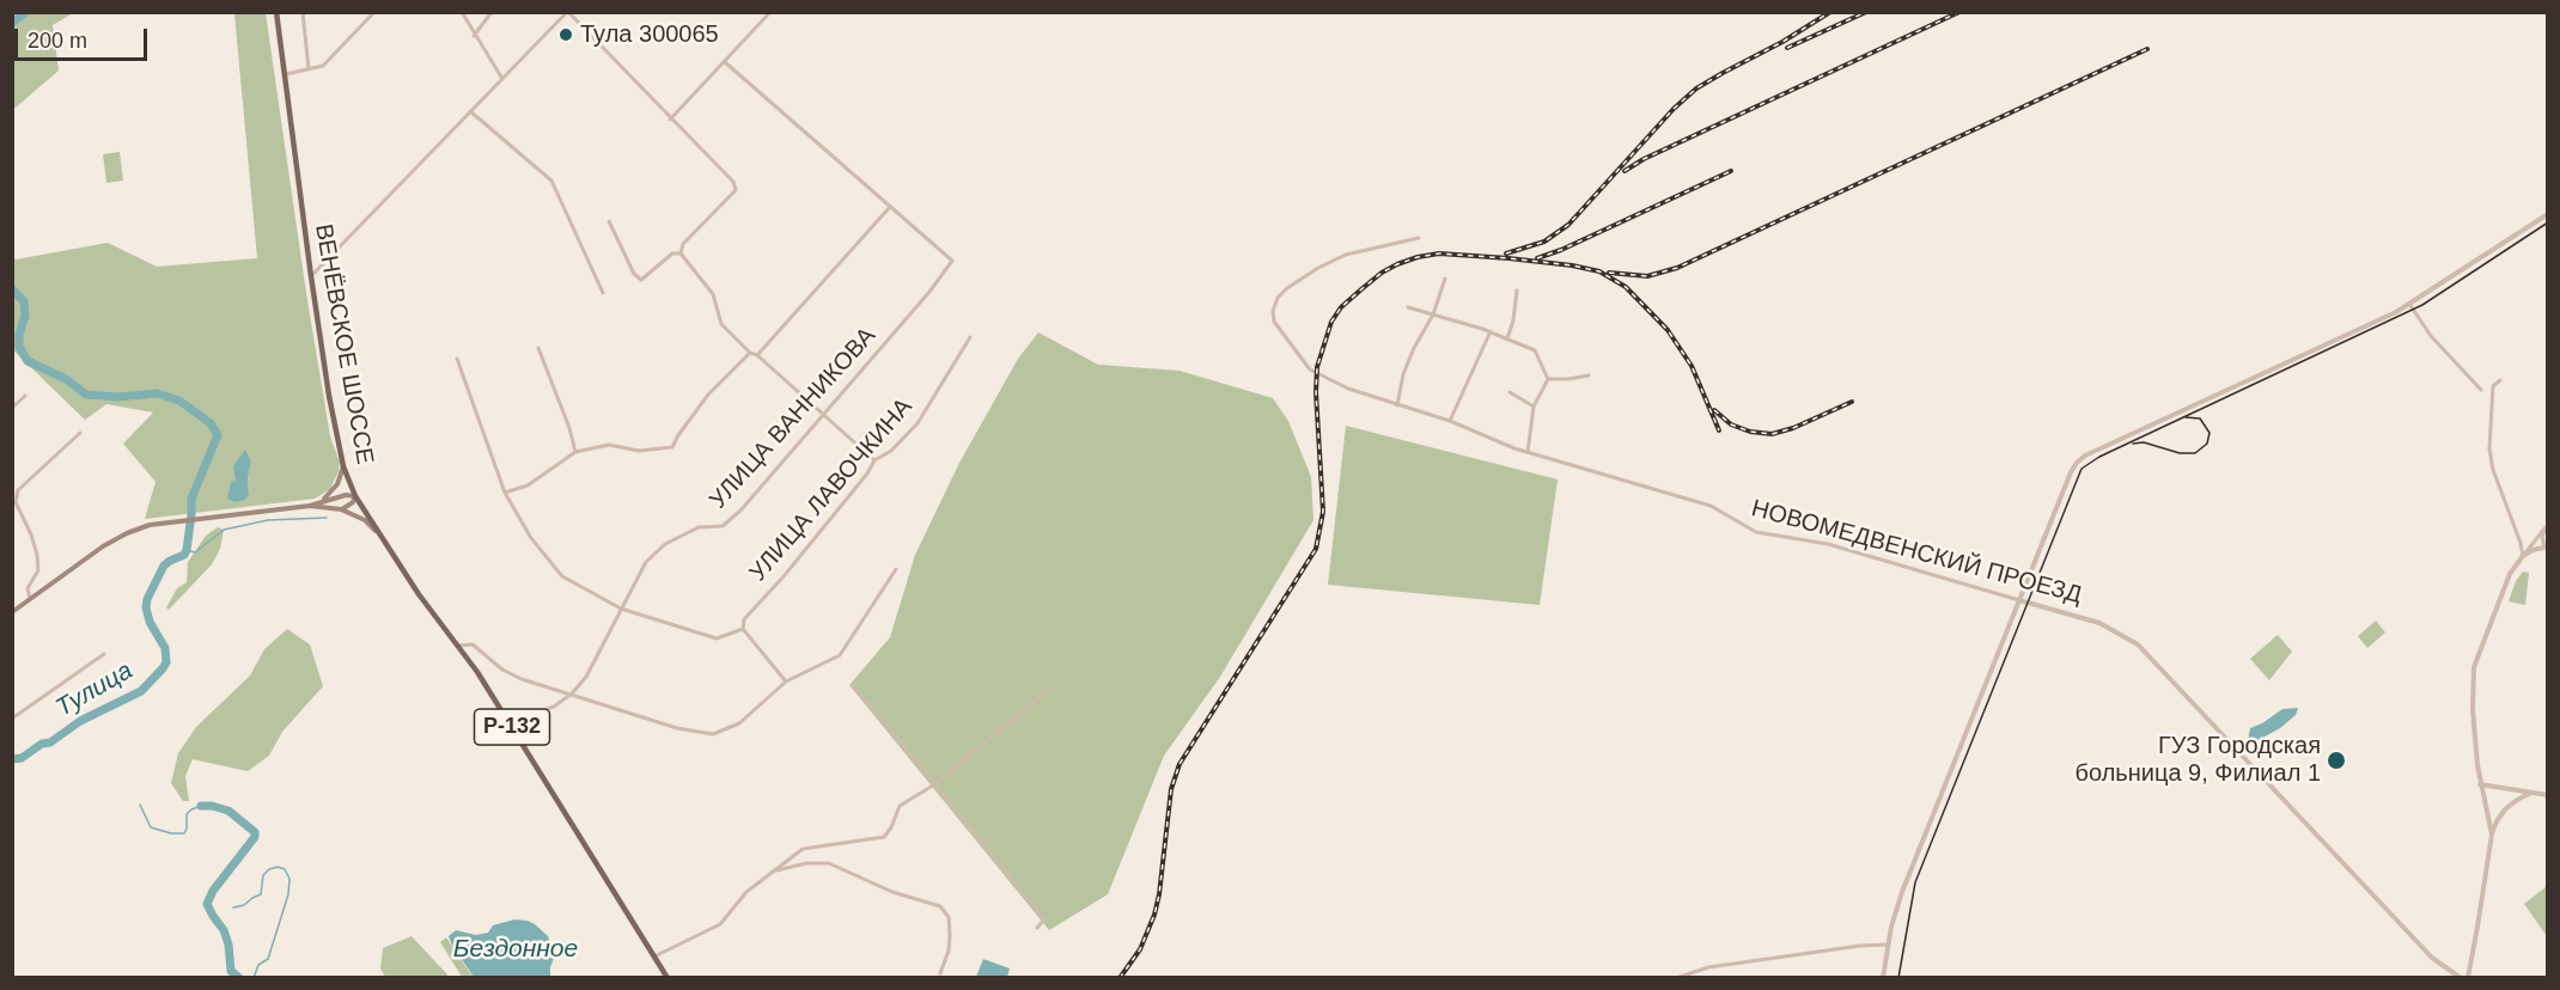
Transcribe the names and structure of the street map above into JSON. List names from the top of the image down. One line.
{"streets":{"main road":["ВЕНЁВСКОЕ ШОССЕ","Р-132"],"street":["УЛИЦА ВАННИКОВА","УЛИЦА ЛАВОЧКИНА","НОВОМЕДВЕНСКИЙ ПРОЕЗД"]},"water":["Тулица","Бездонное"],"places":["Тула 300065","ГУЗ Городская больница 9, Филиал 1"],"scale_bar":"200 m"}
